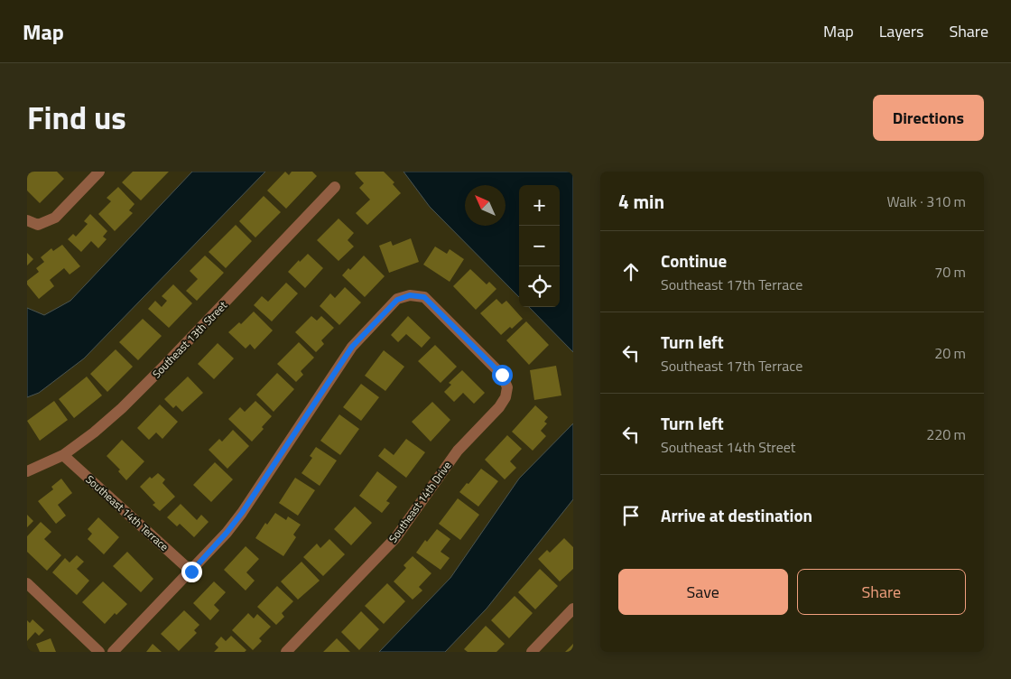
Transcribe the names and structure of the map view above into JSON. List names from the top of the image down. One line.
{"streets":{"street":["Southeast 13th Street","Southeast 14th Drive","Southeast 14th Terrace"]},"crossings":[["Southeast 13th Street","Southeast 14th Terrace"],["Southeast 14th Drive","Southeast 14th Terrace"]],"north":"top left","page":{"header":"Map","nav":["Map","Layers","Share"],"title":"Find us","buttons":["Directions",["Save","Share"]],"heading":["4 min","Walk · 310 m"],"map_buttons":["+","−"],"list":[["Continue","Southeast 17th Terrace","70 m"],["Turn left","Southeast 17th Terrace","20 m"],["Turn left","Southeast 14th Street","220 m"],"Arrive at destination"]}}
